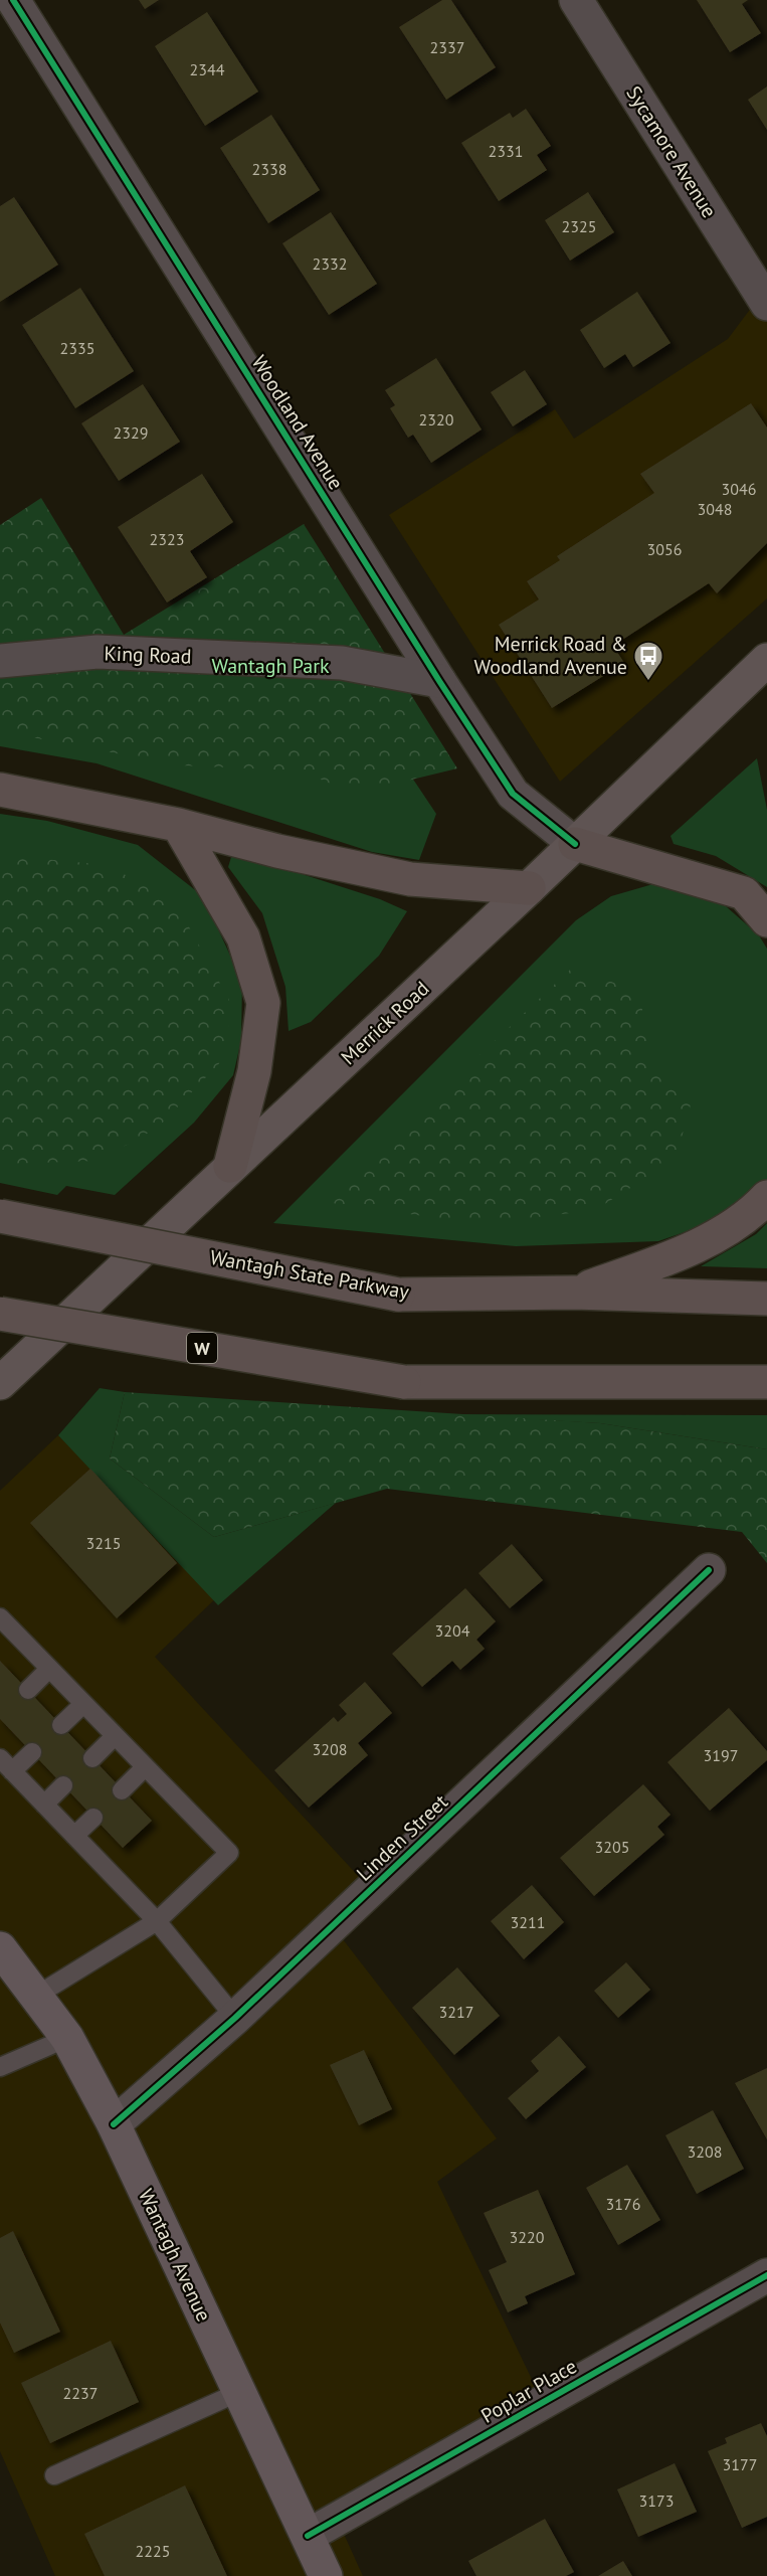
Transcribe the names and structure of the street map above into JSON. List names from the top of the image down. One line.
{"streets":{"highway":["Wantagh State Parkway","W"],"main road":["Merrick Road","Wantagh Avenue"],"street":["Sycamore Avenue","Woodland Avenue","King Road","Linden Street","Poplar Place"]},"crossings":[["Woodland Avenue","King Road"],["Woodland Avenue","Merrick Road"],["Linden Street","Wantagh Avenue"],["Wantagh Avenue","Poplar Place"]],"parks":["Wantagh Park"],"places":{"bus stop":["Merrick Road & Woodland Avenue"]},"house_numbers":["2337","2344","2331","2338","2325","2332","2335","2320","2329","3046","3048","2323","3056","3215","3204","3208","3197","3205","3211","3217","3208","3176","3220","2237","3177","3173","2225"]}
